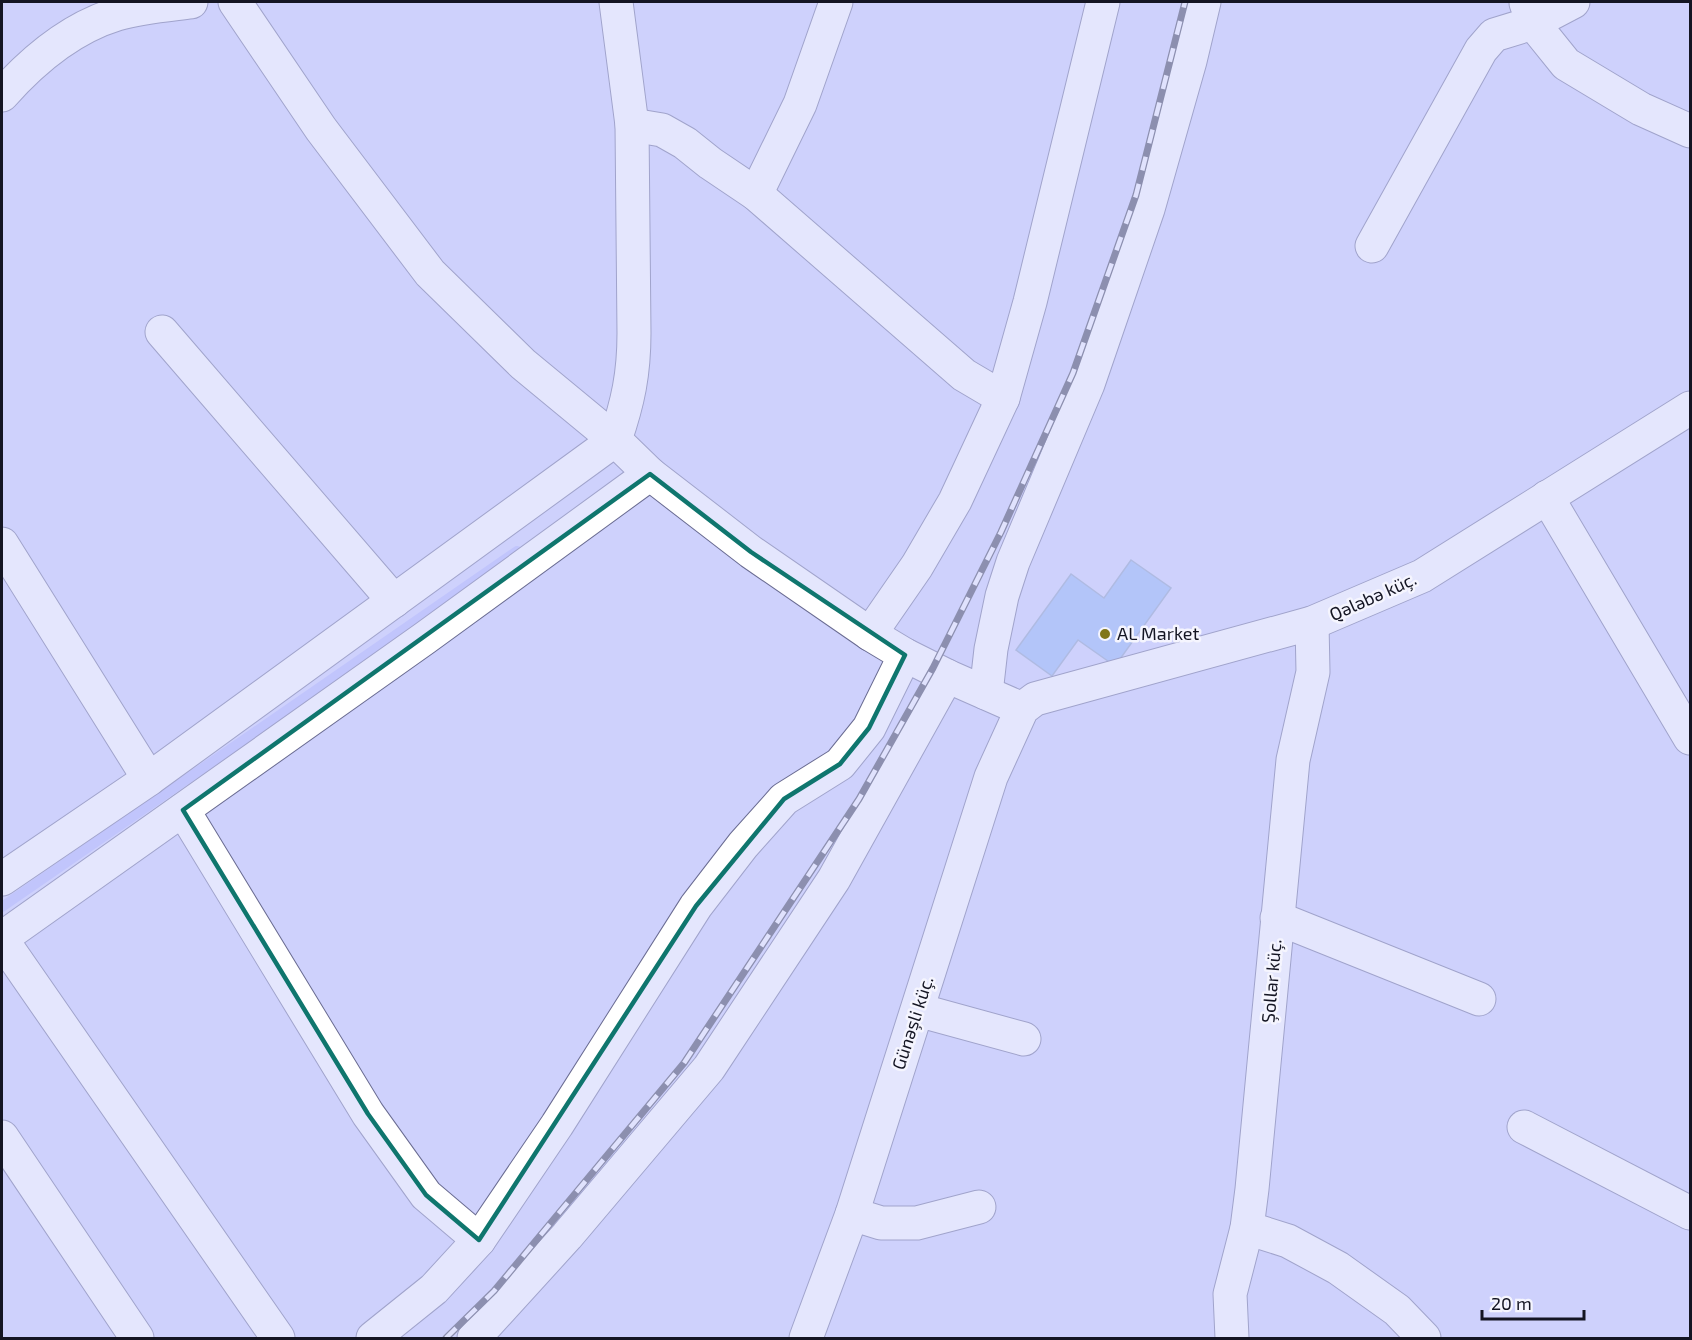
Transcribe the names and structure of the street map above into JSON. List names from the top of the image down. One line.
{"streets":{"street":["Qələbə küç.","Şollar küç.","Günəşli küç."]},"crossings":[["Qələbə küç.","Şollar küç."],["Qələbə küç.","Günəşli küç."]],"places":["AL Market"],"scale_bar":"20 m"}
